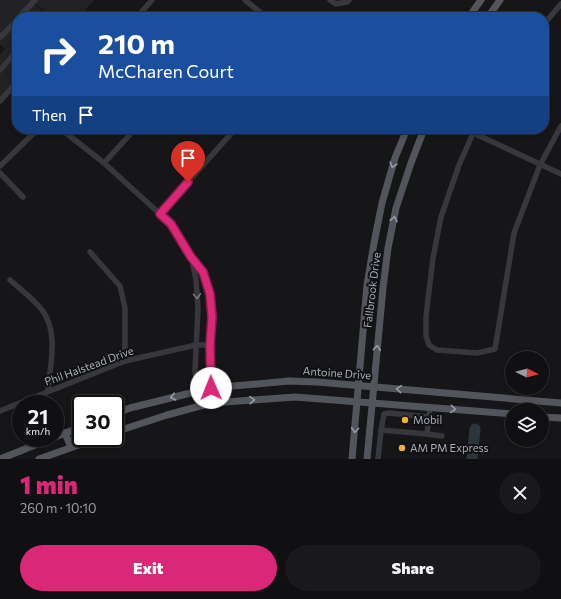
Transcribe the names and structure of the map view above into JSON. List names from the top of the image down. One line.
{"streets":{"main road":["Fallbrook Drive","Antoine Drive"],"street":["Phil Halstead Drive"]},"crossings":[["Fallbrook Drive","Antoine Drive"]],"places":["Mobil","AM PM Express"],"north":"right","page":{"turn":["210 m","McCharen Court"],"then":"Then","speed":"21 km/h","limit":"30","heading":["1 min","260 m · 10:10"],"buttons":["Exit","Share"]}}
